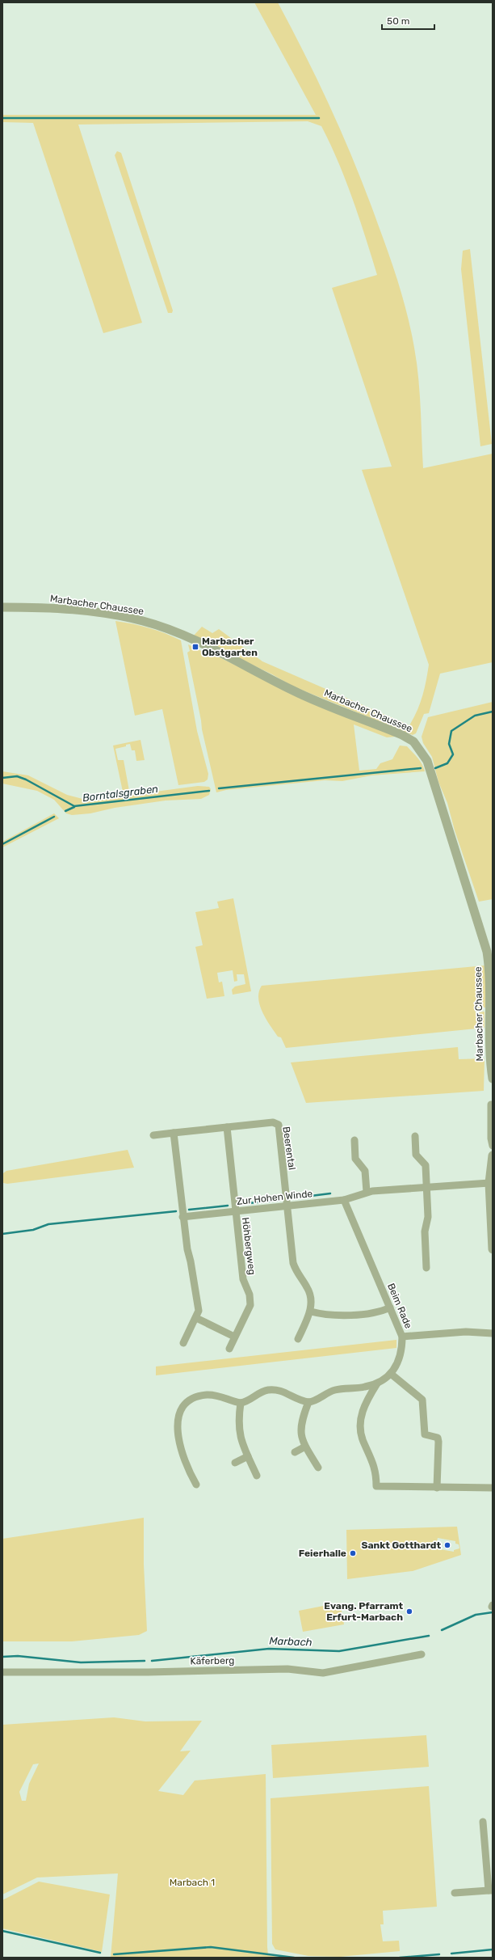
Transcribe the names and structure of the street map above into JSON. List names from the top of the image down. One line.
{"streets":{"street":["Marbacher Chaussee","Beerental","Zur Hohen Winde","Höhbergweg","Beim Rade","Käferberg"]},"crossings":[["Beerental","Zur Hohen Winde"],["Zur Hohen Winde","Höhbergweg"],["Zur Hohen Winde","Beim Rade"]],"water":["Borntalsgraben","Marbach"],"parks":["Marbach 1"],"places":{"transit":["Marbacher Obstgarten"],"other":["Sankt Gotthardt","Feierhalle","Evang. Pfarramt Erfurt-Marbach"]},"scale_bar":"50 m"}
